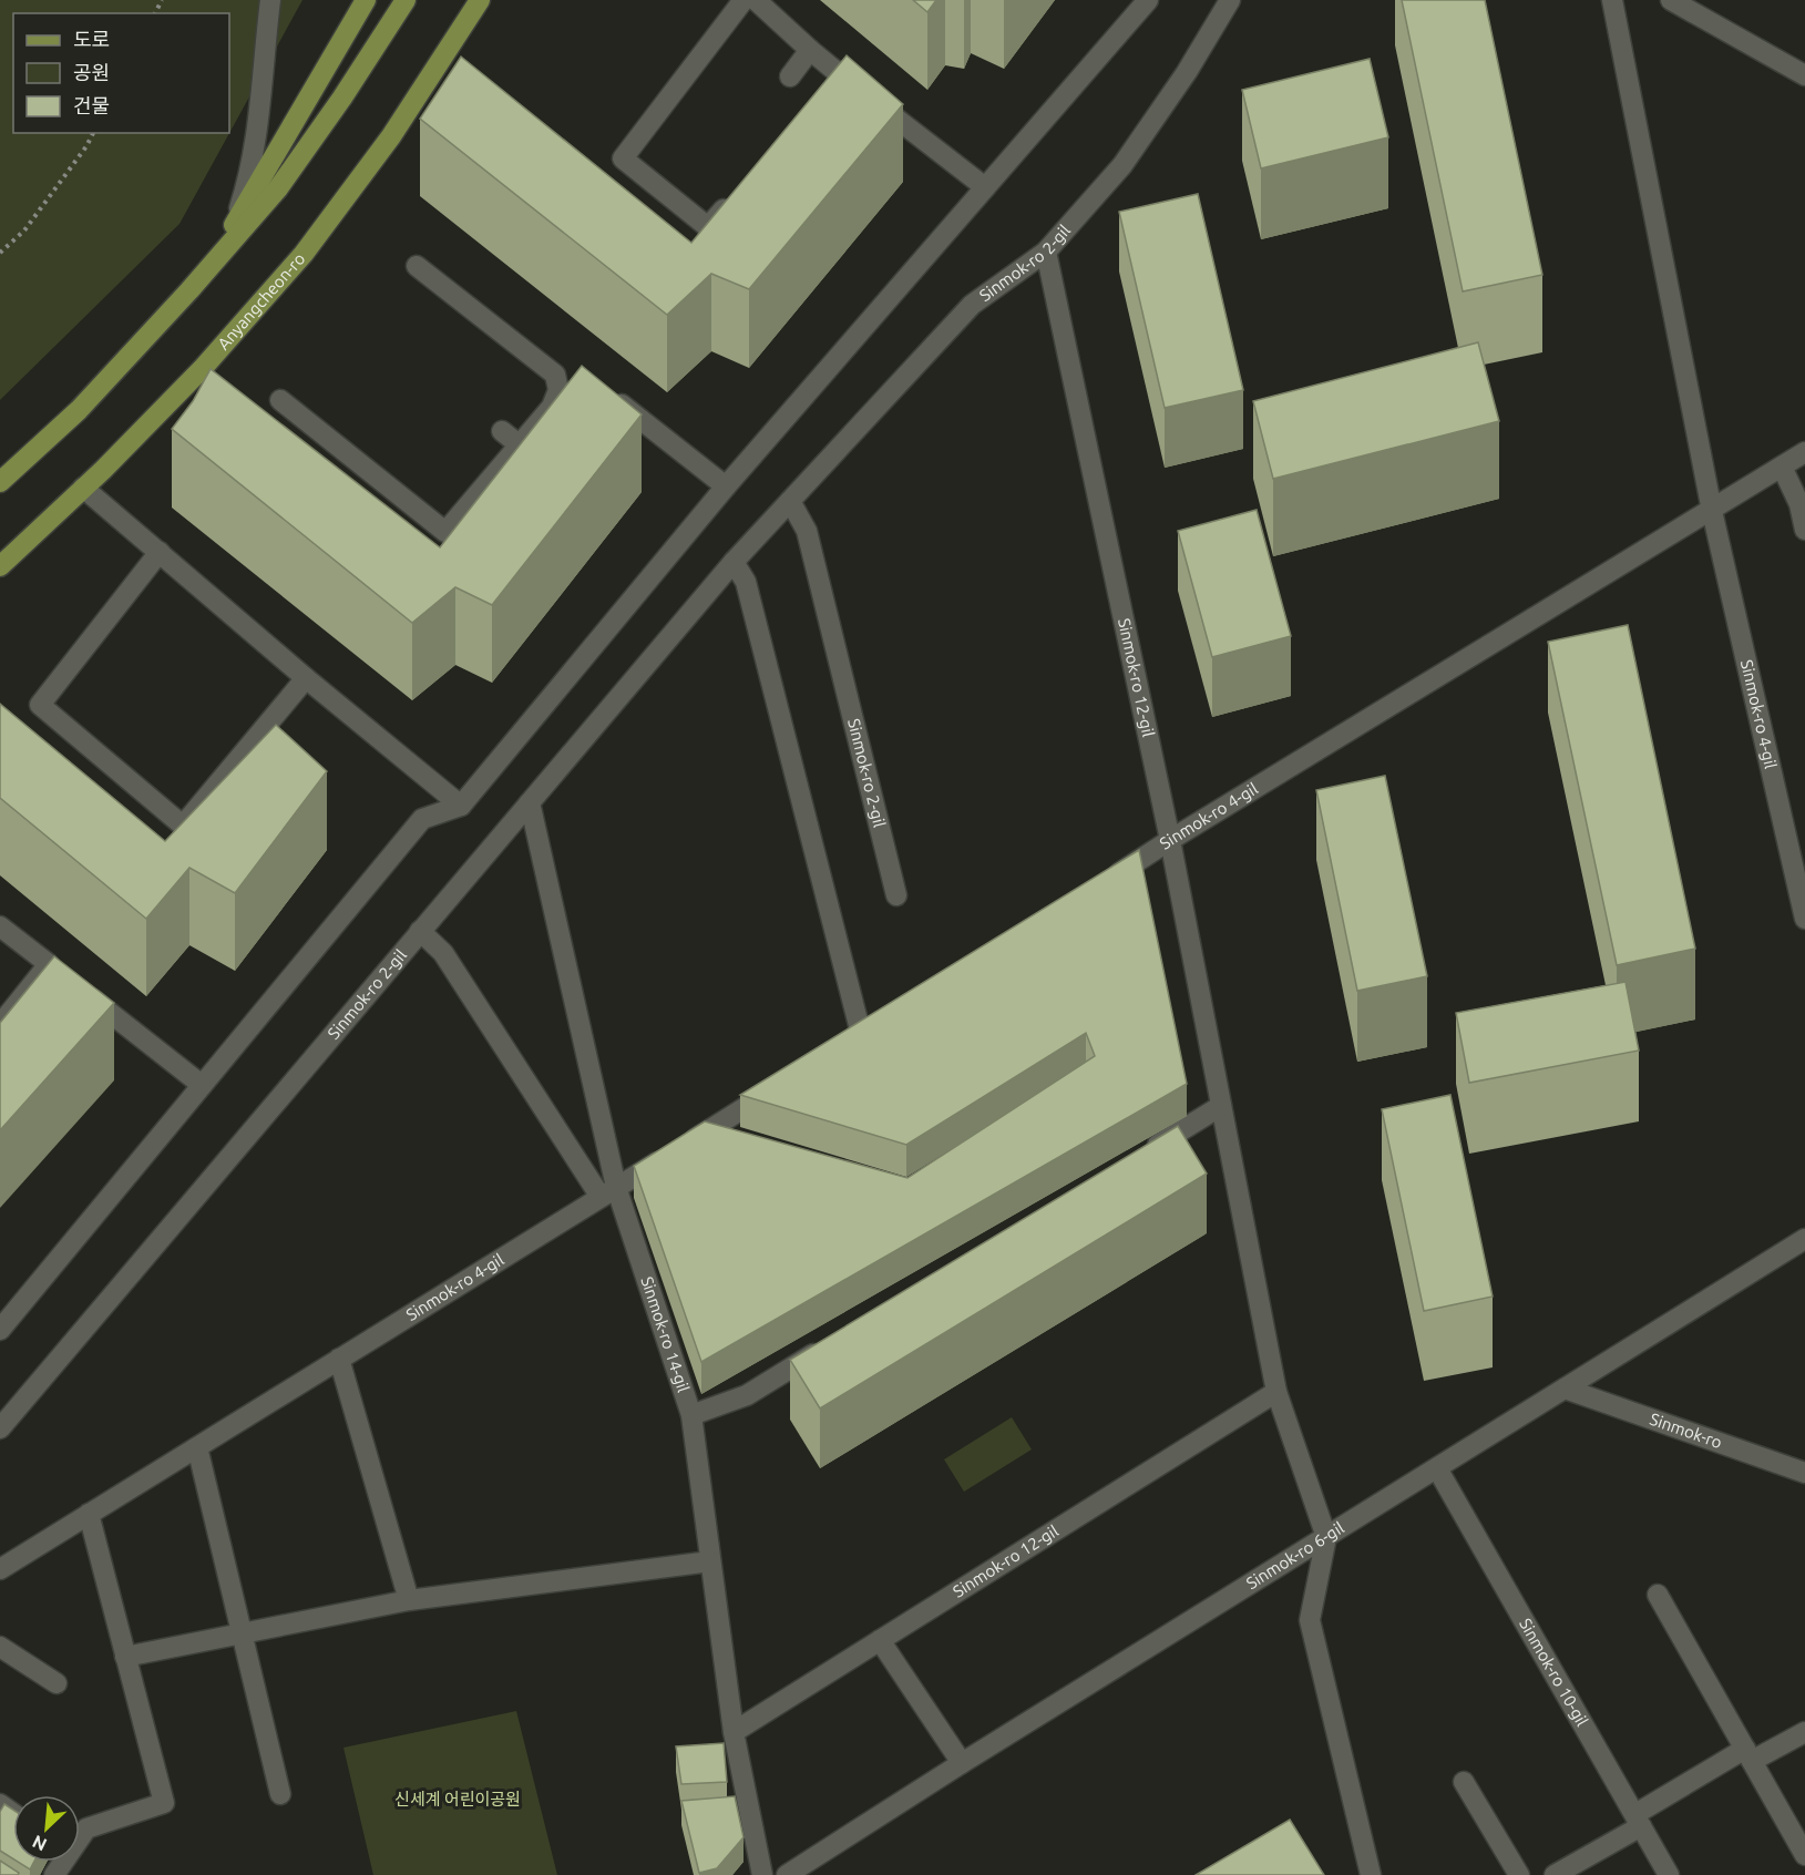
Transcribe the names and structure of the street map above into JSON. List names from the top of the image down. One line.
{"streets":{"main road":["Anyangcheon-ro"],"street":["Sinmok-ro 2-gil","Sinmok-ro 12-gil","Sinmok-ro 4-gil","Sinmok-ro 14-gil","Sinmok-ro","Sinmok-ro 6-gil","Sinmok-ro 10-gil"]},"crossings":[["Sinmok-ro 2-gil","Sinmok-ro 12-gil"],["Sinmok-ro 2-gil","Sinmok-ro 14-gil"],["Sinmok-ro 12-gil","Sinmok-ro 4-gil"],["Sinmok-ro 12-gil","Sinmok-ro 14-gil"],["Sinmok-ro 12-gil","Sinmok-ro 6-gil"],["Sinmok-ro 4-gil","Sinmok-ro 14-gil"],["Sinmok-ro","Sinmok-ro 6-gil"],["Sinmok-ro 6-gil","Sinmok-ro 10-gil"]],"parks":["신세계 어린이공원"],"legend":["도로","공원","건물"],"north":"bottom left"}
